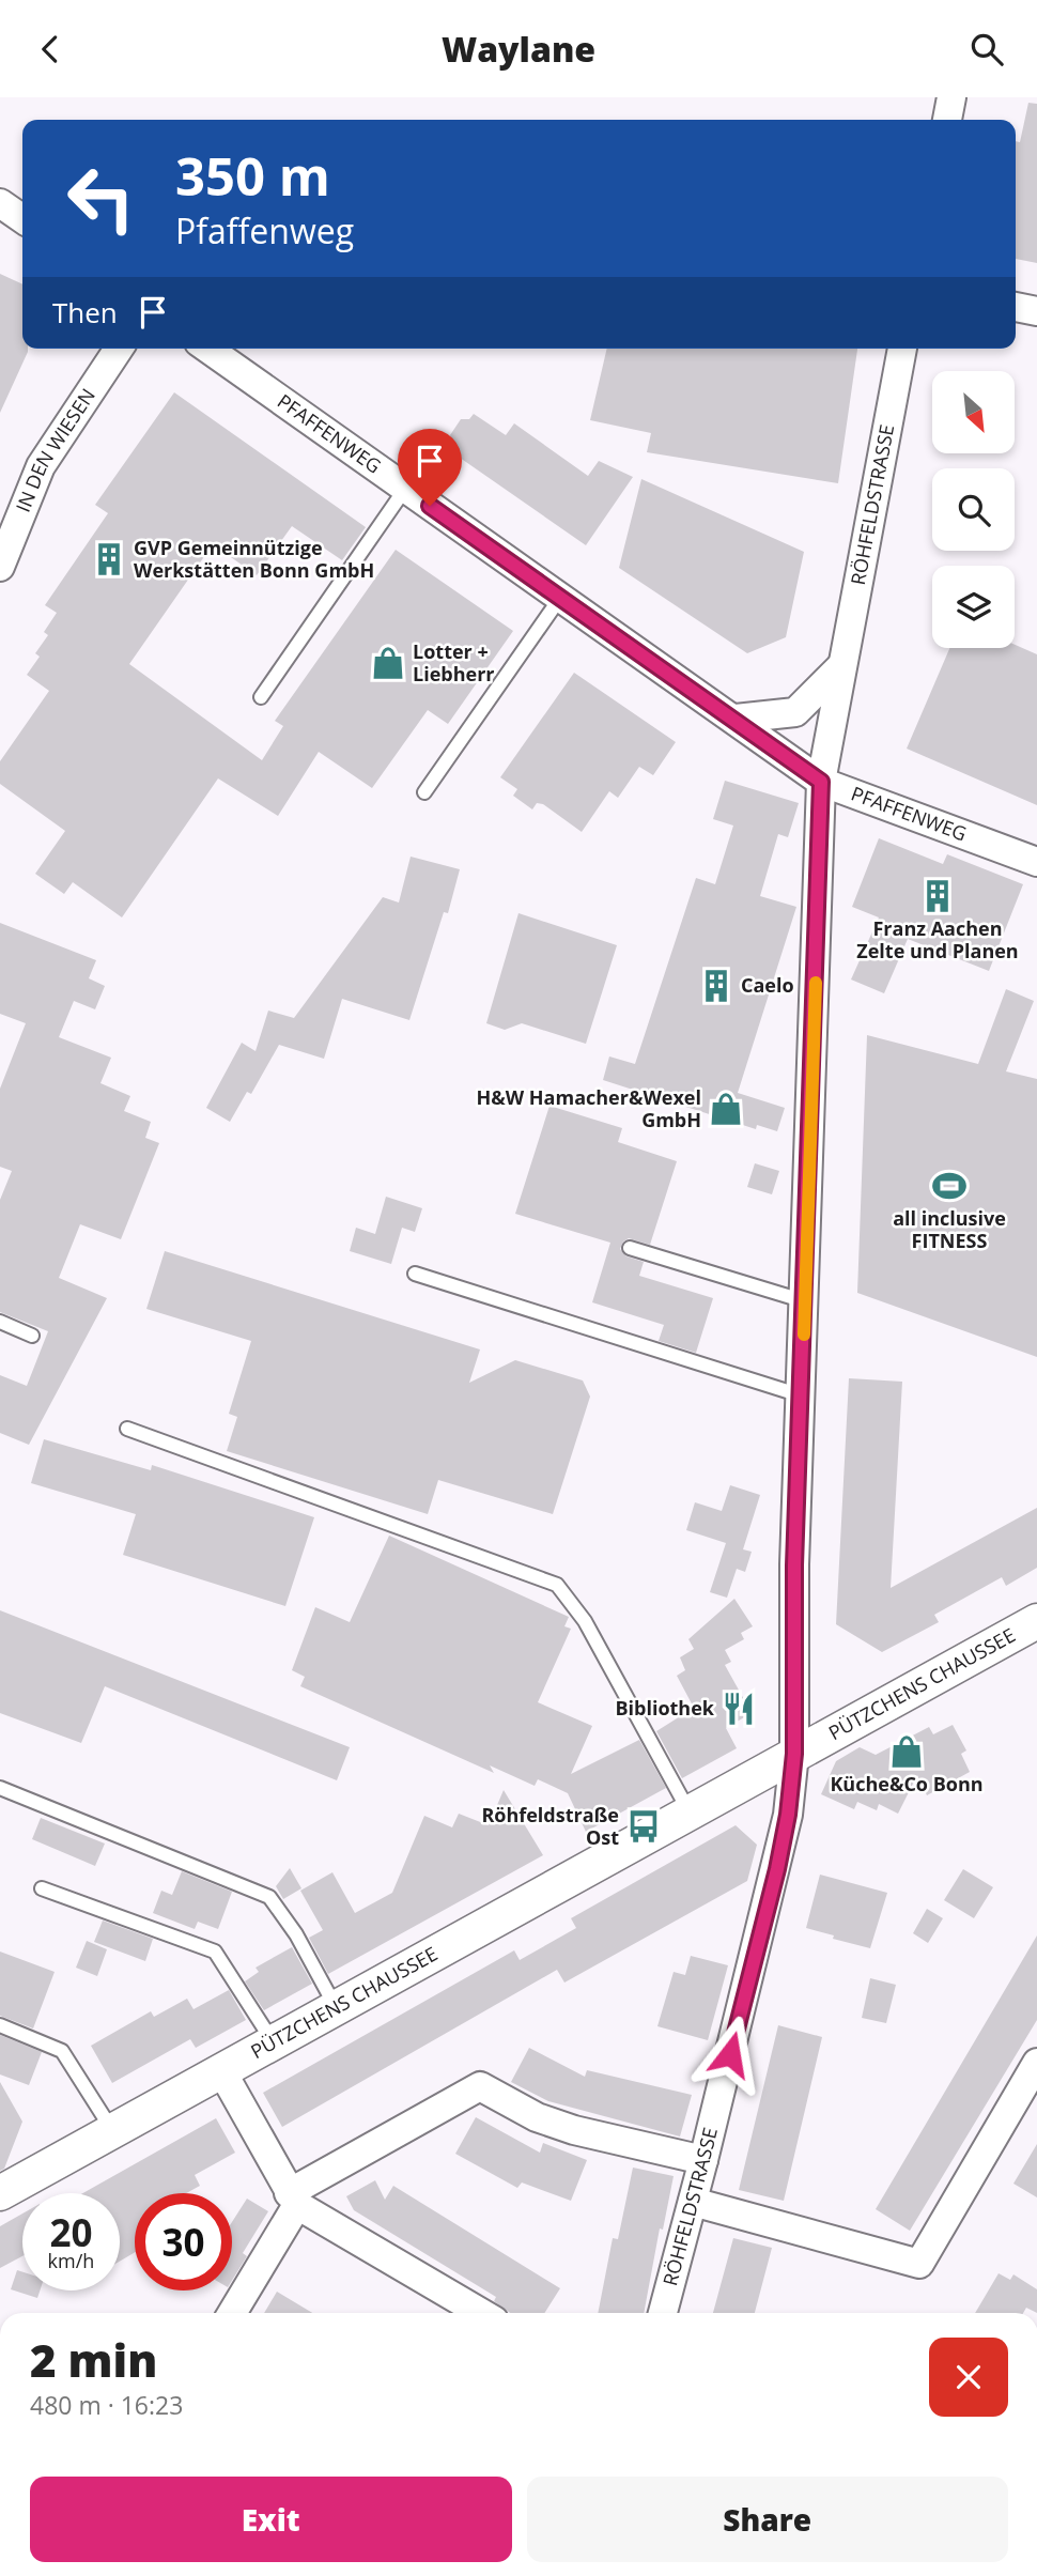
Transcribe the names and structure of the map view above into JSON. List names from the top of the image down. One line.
{"streets":{"street":["PFAFFENWEG","IN DEN WIESEN","RÖHFELDSTRASSE","PÜTZCHENS CHAUSSEE"]},"crossings":[["PFAFFENWEG","RÖHFELDSTRASSE"],["RÖHFELDSTRASSE","PÜTZCHENS CHAUSSEE"]],"places":{"building":["GVP Gemeinnützige Werkstätten Bonn GmbH","Franz Aachen Zelte und Planen","Caelo"],"shop":["Lotter + Liebherr","H&W Hamacher&Wexel GmbH","Küche&Co Bonn"],"sports":["all inclusive FITNESS"],"restaurant":["Bibliothek"],"bus stop":["Röhfeldstraße Ost"]},"north":"bottom right","page":{"header":"Waylane","turn":["350 m","Pfaffenweg"],"then":"Then","speed":"20 km/h","limit":"30","heading":["2 min","480 m · 16:23"],"buttons":["Exit","Share"]}}
